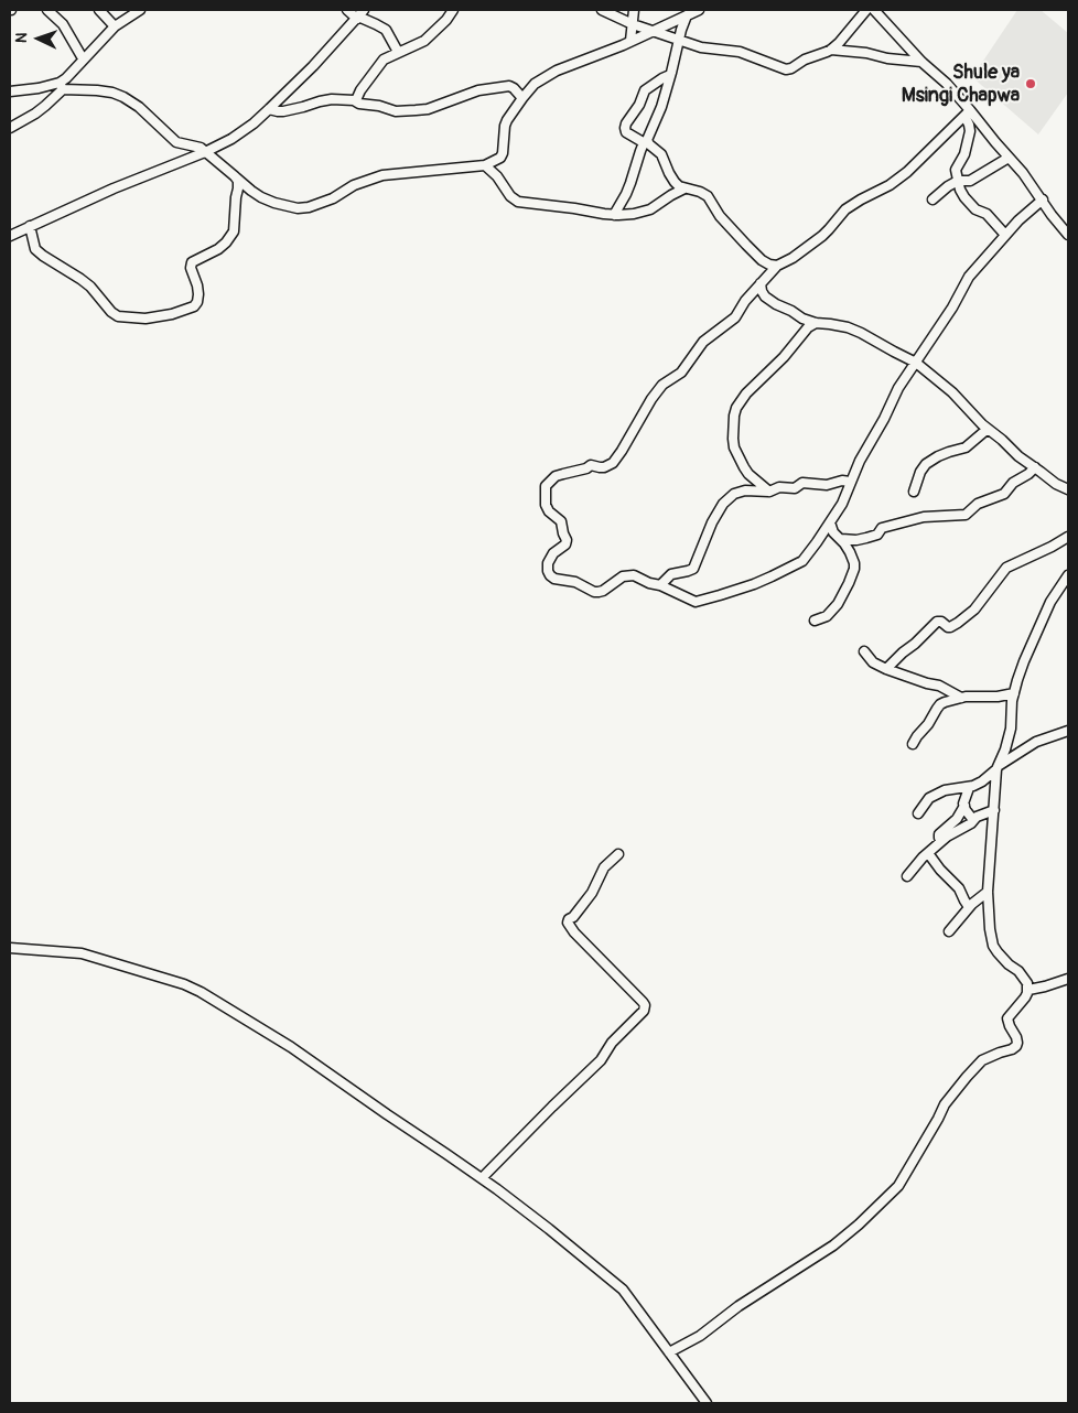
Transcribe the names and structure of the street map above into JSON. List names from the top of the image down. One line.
{"places":["Shule ya Msingi Chapwa"],"north":"left"}
